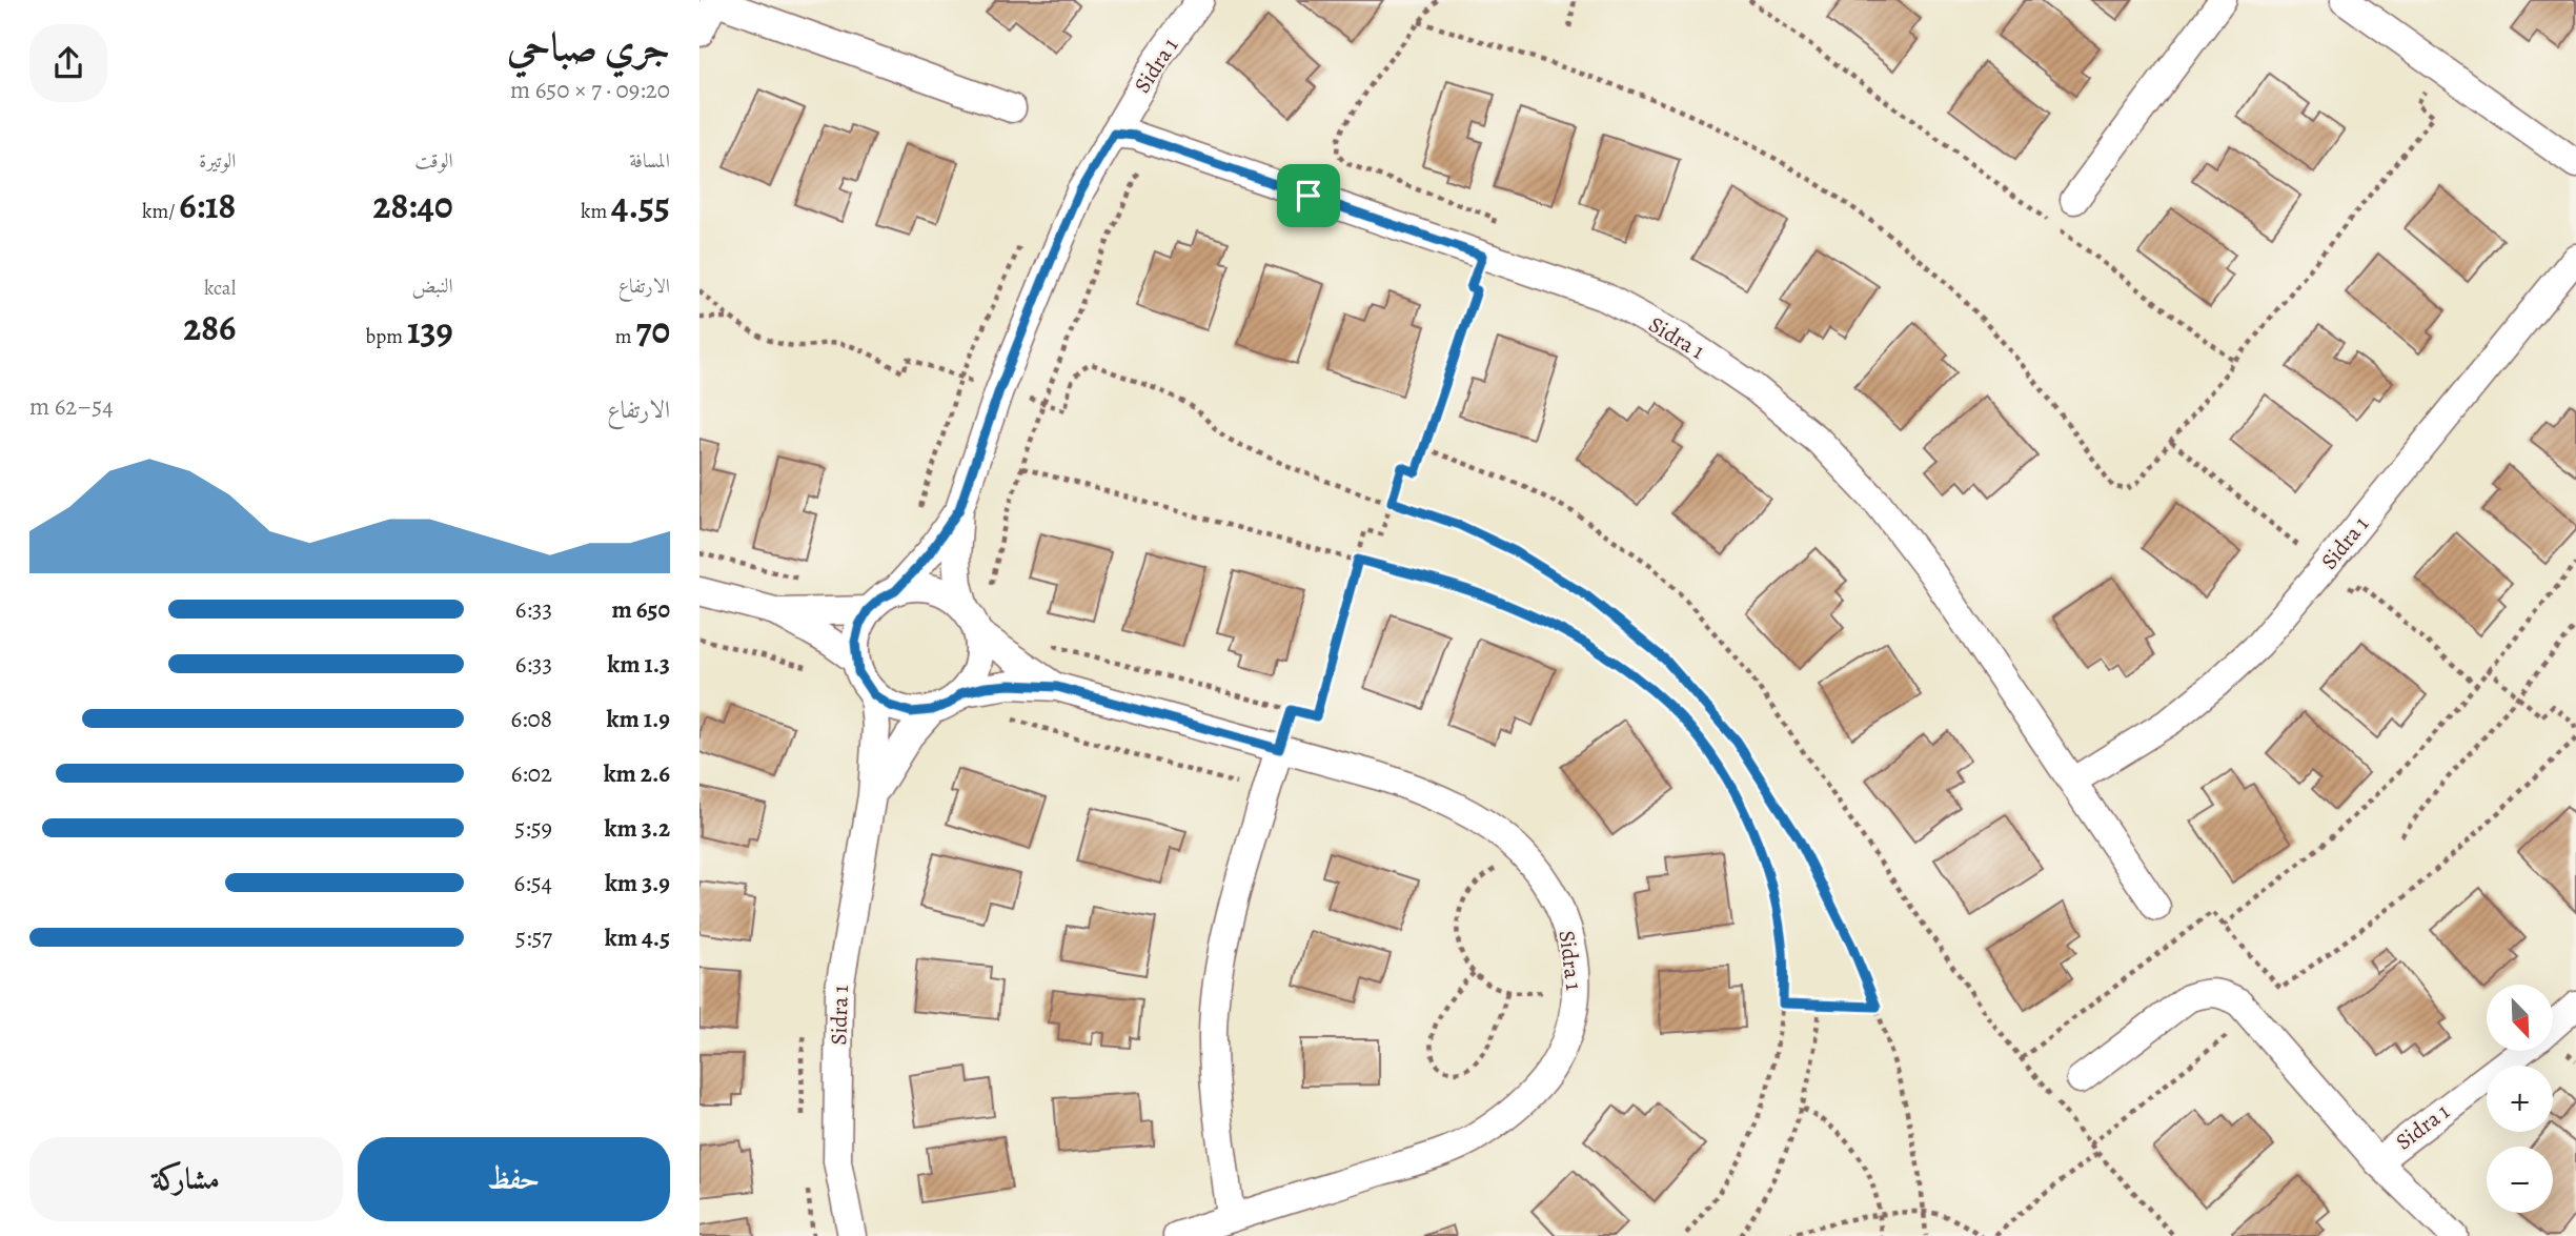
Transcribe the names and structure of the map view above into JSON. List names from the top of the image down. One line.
{"streets":{"street":["Sidra 1"]},"north":"bottom right","page":{"heading":["جري صباحي","09:20 · 7 × 650 m"],"stats":[["المسافة","4.55 km"],["الوقت","28:40"],["الوتيرة","6:18 /km"],["الارتفاع","70 m"],["النبض","139 bpm"],["kcal","286"]],"chart":["الارتفاع","54–62 m"],"list":[{"name":"650 m","note":"6:33"},{"name":"1.3 km","note":"6:33"},{"name":"1.9 km","note":"6:08"},{"name":"2.6 km","note":"6:02"},{"name":"3.2 km","note":"5:59"},{"name":"3.9 km","note":"6:54"},{"name":"4.5 km","note":"5:57"}],"map_buttons":["+","−"],"buttons":["حفظ","مشاركة"]}}
